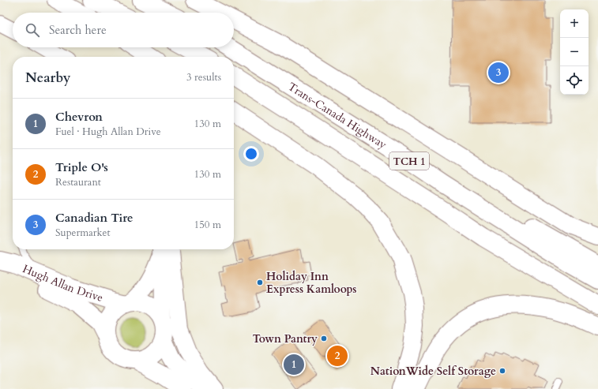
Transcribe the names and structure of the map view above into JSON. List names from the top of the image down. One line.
{"streets":{"main road":["Trans-Canada Highway","TCH 1","Hugh Allan Drive"]},"places":["Holiday Inn Express Kamloops","Town Pantry","NationWide Self Storage"],"page":{"map_buttons":["+","−"],"search":"Search here","heading":["Nearby","3 results"],"pins":["3","2","1"],"list":[{"mark":"1","name":"Chevron","note":"Fuel · Hugh Allan Drive","value":"130 m"},{"mark":"2","name":"Triple O's","note":"Restaurant","value":"130 m"},{"mark":"3","name":"Canadian Tire","note":"Supermarket","value":"150 m"}]}}
